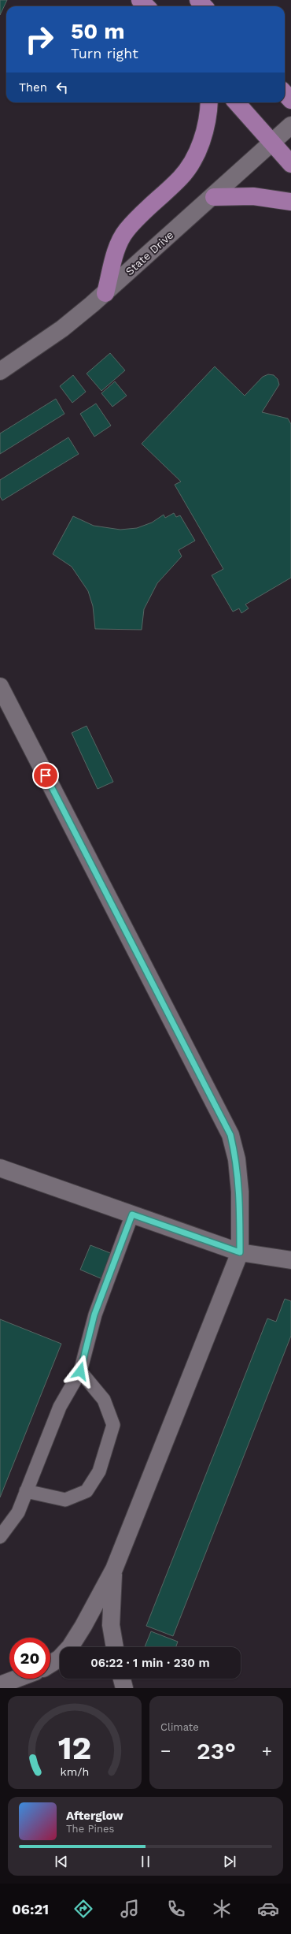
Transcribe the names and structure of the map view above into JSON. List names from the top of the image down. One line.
{"streets":{"street":["State Drive"]},"page":{"turn":["50 m","Turn right"],"then":"Then","limit":"20","trip":"06:22 · 1 min · 230 m","tile":"Climate","heat":["−","23°","+"],"song":["Afterglow","The Pines"],"tabs":"06:21","gauge":["12","km/h"]}}
